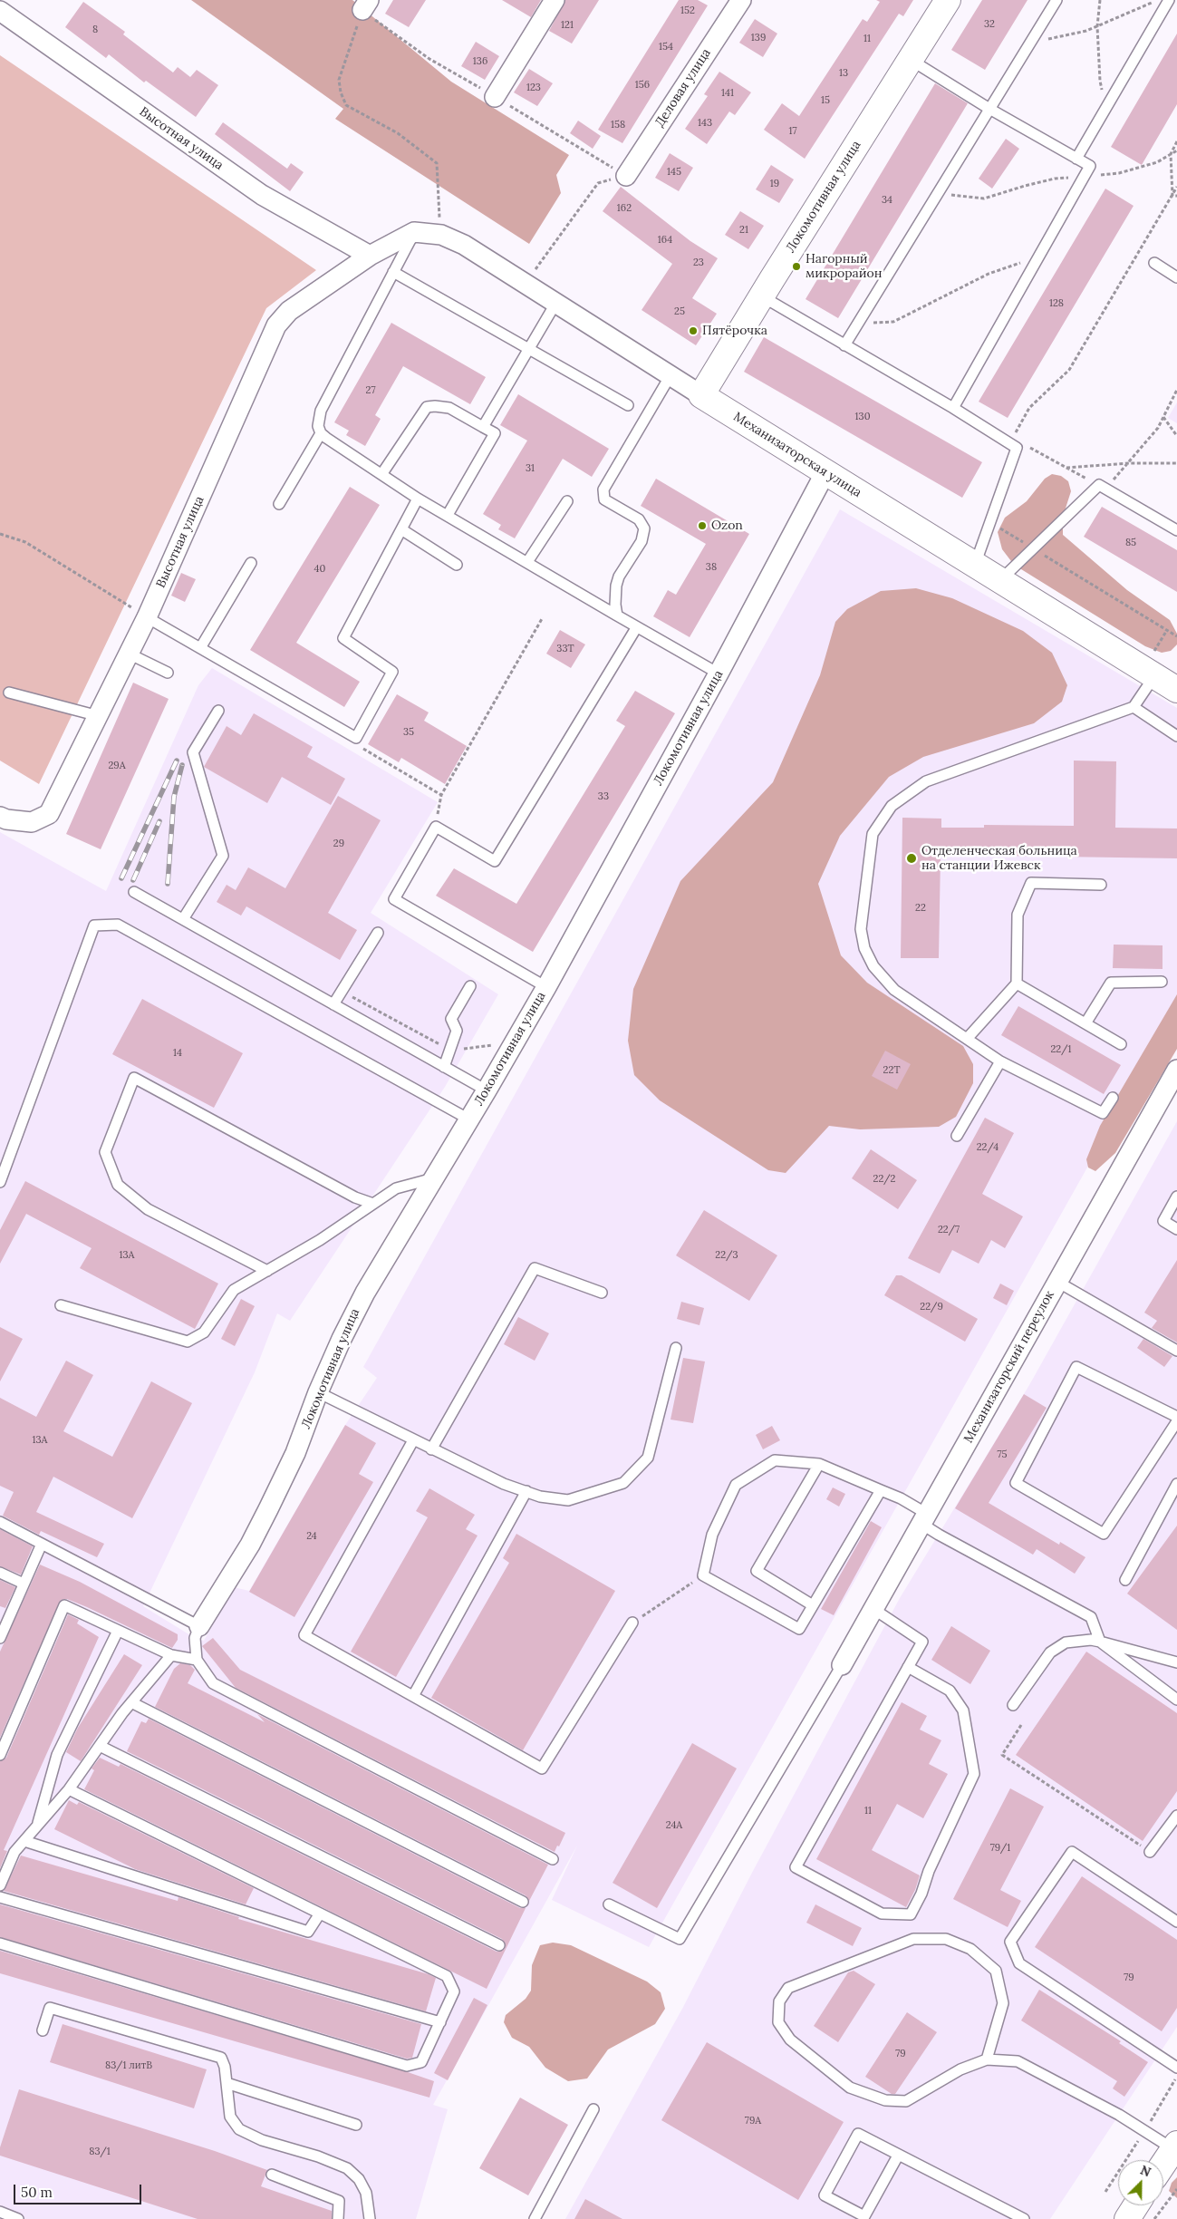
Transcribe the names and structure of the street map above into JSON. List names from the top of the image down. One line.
{"streets":{"street":["Деловая улица","Высотная улица","Локомотивная улица","Механизаторская улица","Механизаторский переулок"]},"crossings":[["Высотная улица","Механизаторская улица"],["Локомотивная улица","Механизаторская улица"]],"places":["Нагорный микрорайон","Пятёрочка","Ozon","Отделенческая больница на станции Ижевск"],"house_numbers":["152","32","121","8","139","11","154","136","13","156","123","141","15","143","158","17","145","19","34","162","21","164","23","128","25","27","130","31","85","38","40","33Т","35","29А","33","29","22","22/1","14","22Т","22/4","22/2","22/7","13А","22/3","22/9","13А","75","24","11","24А","79/1","79","79","83/1 литВ","79А","83/1"],"scale_bar":"50 m","north":"top right"}
